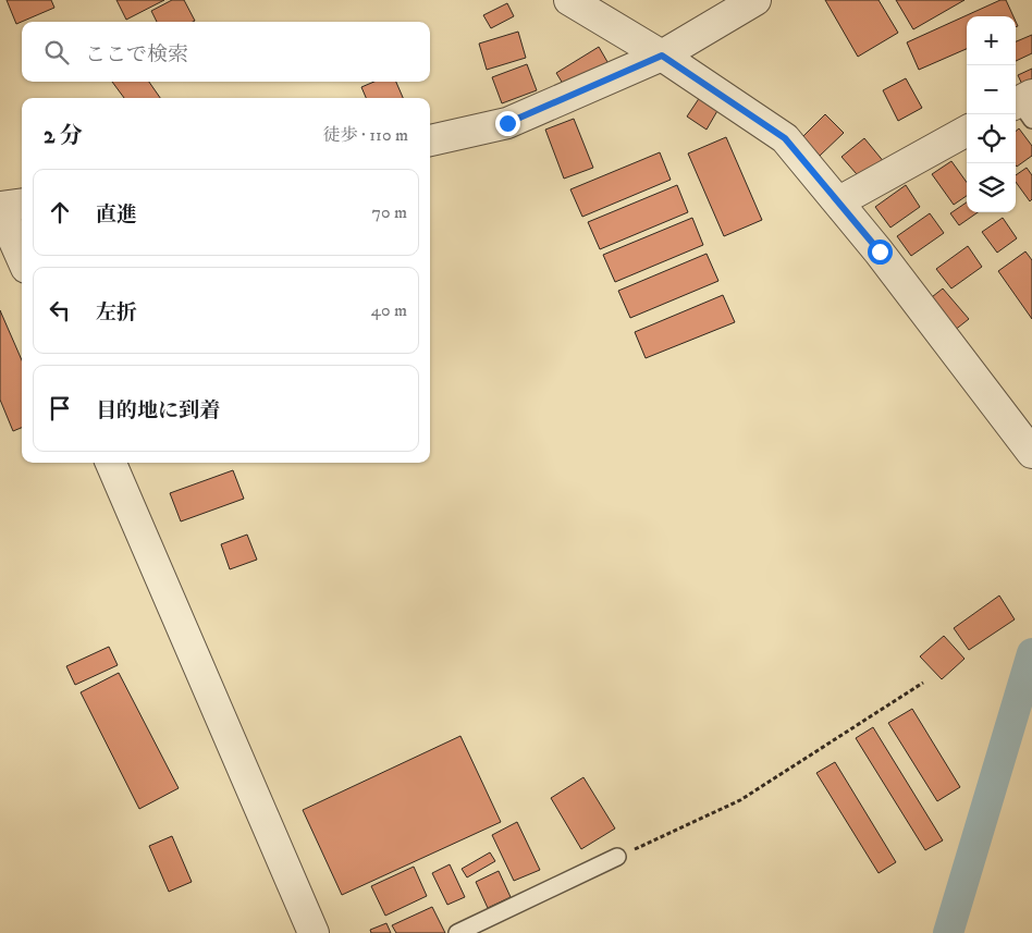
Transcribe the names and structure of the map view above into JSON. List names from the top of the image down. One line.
{"page":{"map_buttons":["+","−"],"search":"ここで検索","heading":["2 分","徒歩 · 110 m"],"list":[["直進","70 m"],["左折","40 m"],"目的地に到着"]}}
